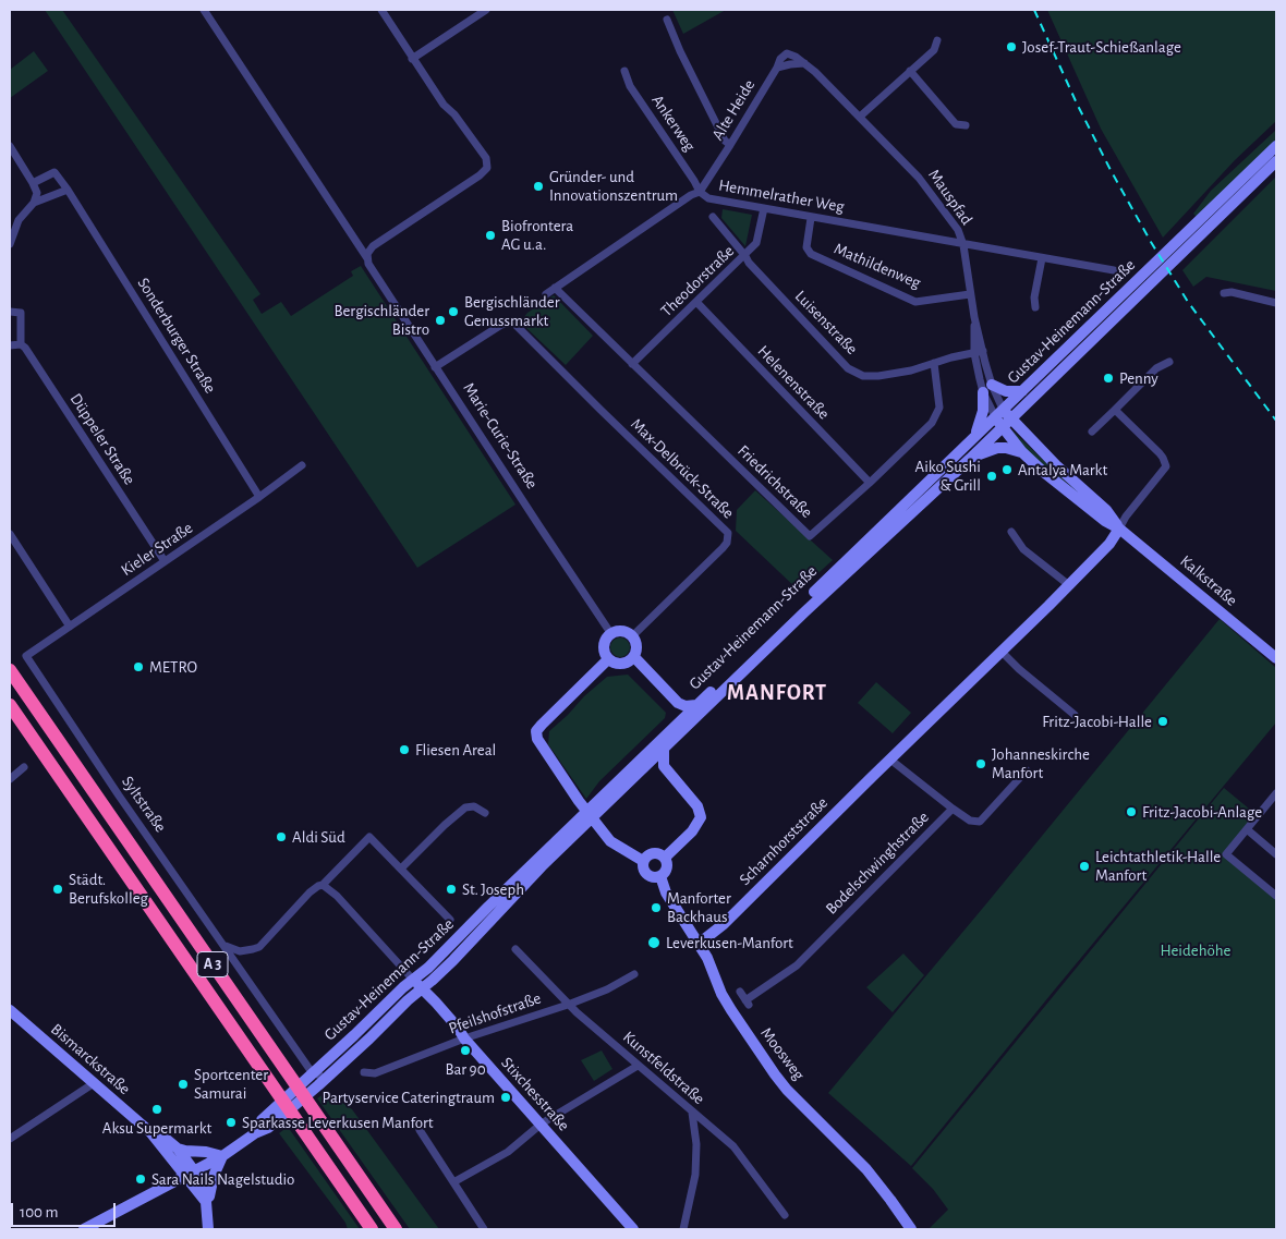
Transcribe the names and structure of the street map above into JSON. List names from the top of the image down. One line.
{"streets":{"highway":["A 3"],"main road":["Gustav-Heinemann-Straße","Kalkstraße","Scharnhorststraße","Moosweg","Bismarckstraße","Stixchesstraße"],"street":["Alte Heide","Ankerweg","Hemmelrather Weg","Mauspfad","Mathildenweg","Theodorstraße","Luisenstraße","Sonderburger Straße","Helenenstraße","Marie-Curie-Straße","Düppeler Straße","Max-Delbrück-Straße","Friedrichstraße","Kieler Straße","Syltstraße","Bodelschwinghstraße","Pfeilshofstraße","Kunstfeldstraße"]},"crossings":[["Alte Heide","Ankerweg"],["Alte Heide","Hemmelrather Weg"],["Alte Heide","Mauspfad"],["Ankerweg","Hemmelrather Weg"],["Hemmelrather Weg","Mauspfad"],["Hemmelrather Weg","Mathildenweg"],["Hemmelrather Weg","Theodorstraße"],["Hemmelrather Weg","Friedrichstraße"],["Mauspfad","Mathildenweg"],["Mauspfad","Gustav-Heinemann-Straße"],["Mauspfad","Luisenstraße"],["Mauspfad","Kalkstraße"],["Theodorstraße","Luisenstraße"],["Theodorstraße","Helenenstraße"],["Theodorstraße","Friedrichstraße"],["Gustav-Heinemann-Straße","Kalkstraße"],["Gustav-Heinemann-Straße","Syltstraße"],["Gustav-Heinemann-Straße","Bismarckstraße"],["Gustav-Heinemann-Straße","Stixchesstraße"],["Luisenstraße","Friedrichstraße"],["Sonderburger Straße","Kieler Straße"],["Helenenstraße","Friedrichstraße"],["Marie-Curie-Straße","Max-Delbrück-Straße"],["Düppeler Straße","Kieler Straße"],["Kieler Straße","Syltstraße"],["Kalkstraße","Scharnhorststraße"],["Scharnhorststraße","Moosweg"],["Pfeilshofstraße","Kunstfeldstraße"],["Pfeilshofstraße","Stixchesstraße"]],"districts":["MANFORT"],"parks":["Heidehöhe"],"places":["Josef-Traut-Schießanlage","Gründer- und Innovationszentrum","Biofrontera AG u.a.","Bergischländer Genussmarkt","Bergischländer Bistro","Penny","Antalya Markt","Aiko Sushi & Grill","METRO","Fritz-Jacobi-Halle","Fliesen Areal","Johanneskirche Manfort","Fritz-Jacobi-Anlage","Aldi Süd","Leichtathletik-Halle Manfort","Städt. Berufskolleg","St. Joseph","Manforter Backhaus","Leverkusen-Manfort","Bar 90","Sportcenter Samurai","Partyservice Cateringtraum","Aksu Supermarkt","Sparkasse Leverkusen Manfort","Sara Nails Nagelstudio"],"scale_bar":"100 m"}
